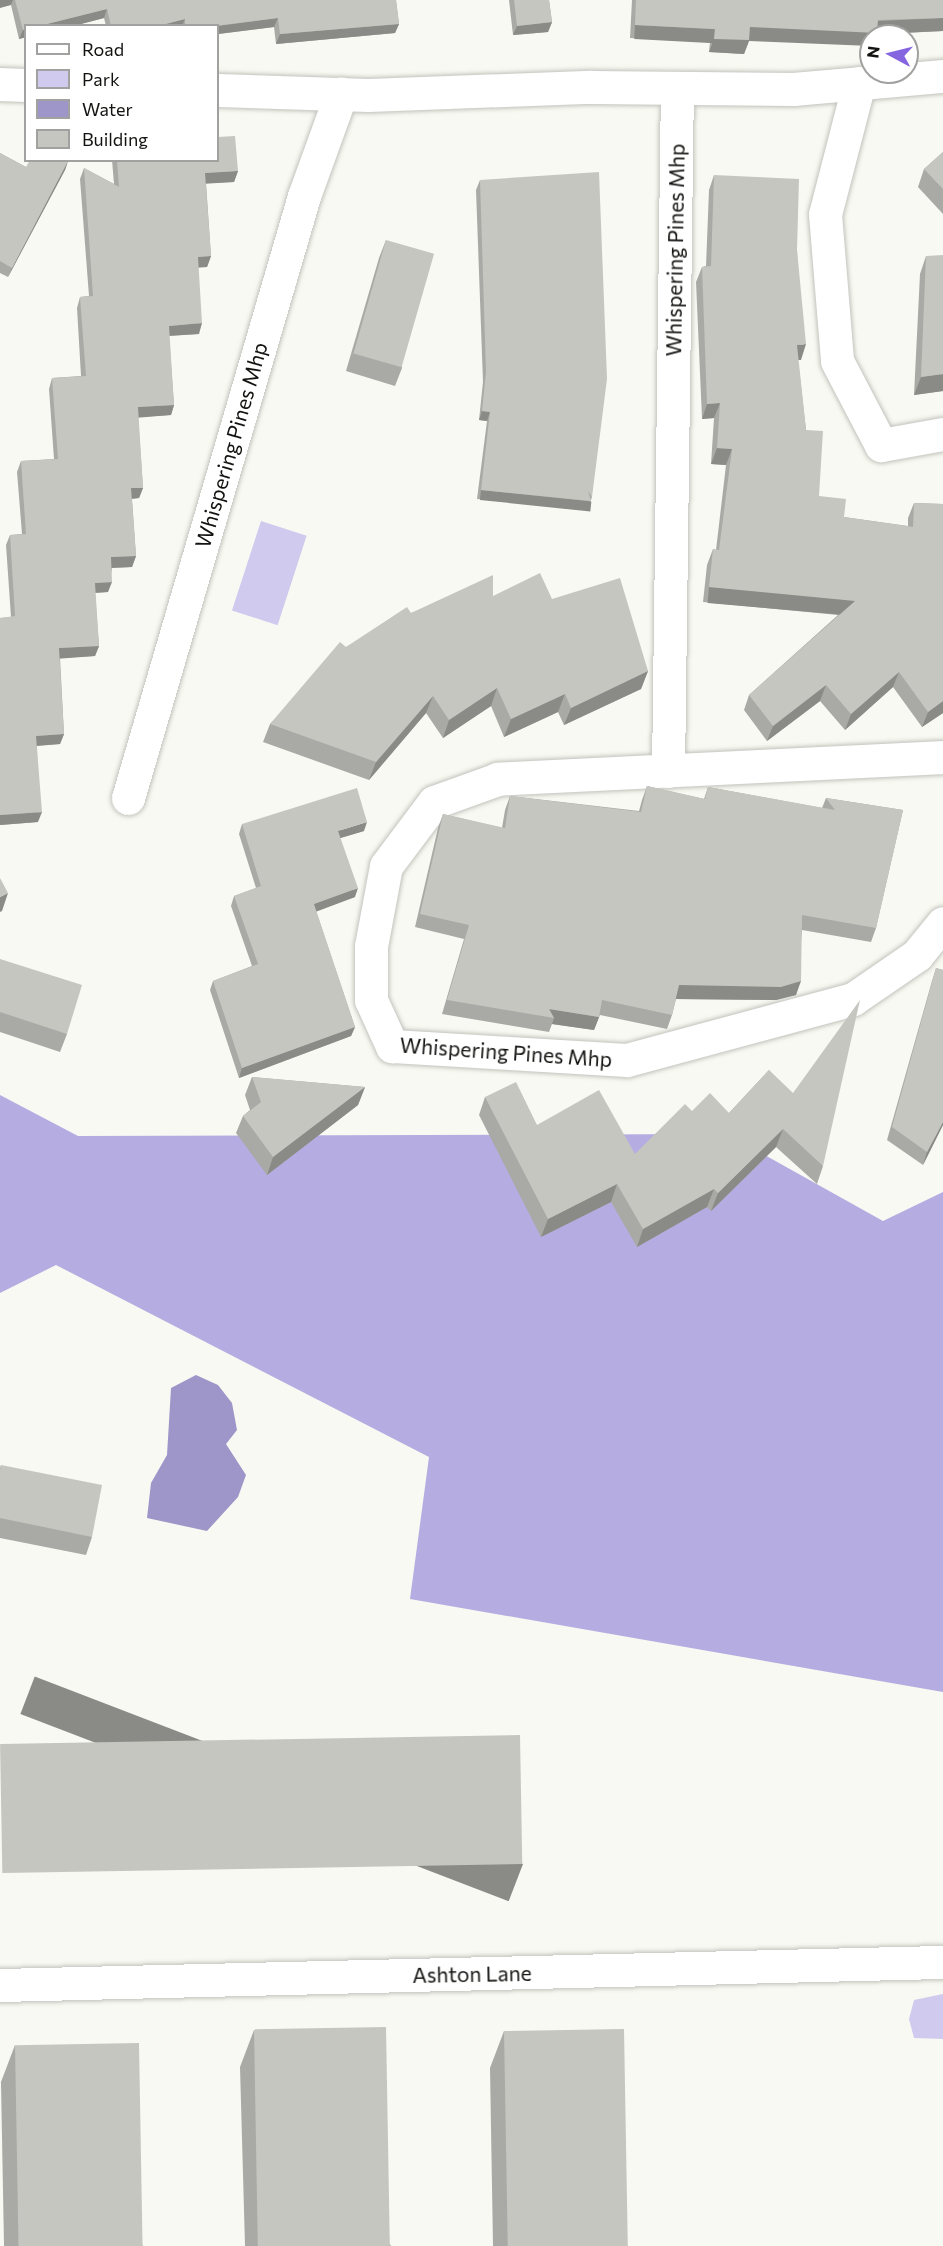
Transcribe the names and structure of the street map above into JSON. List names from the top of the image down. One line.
{"streets":{"street":["Whispering Pines Mhp","Ashton Lane"]},"legend":["Road","Park","Water","Building"],"north":"left"}
